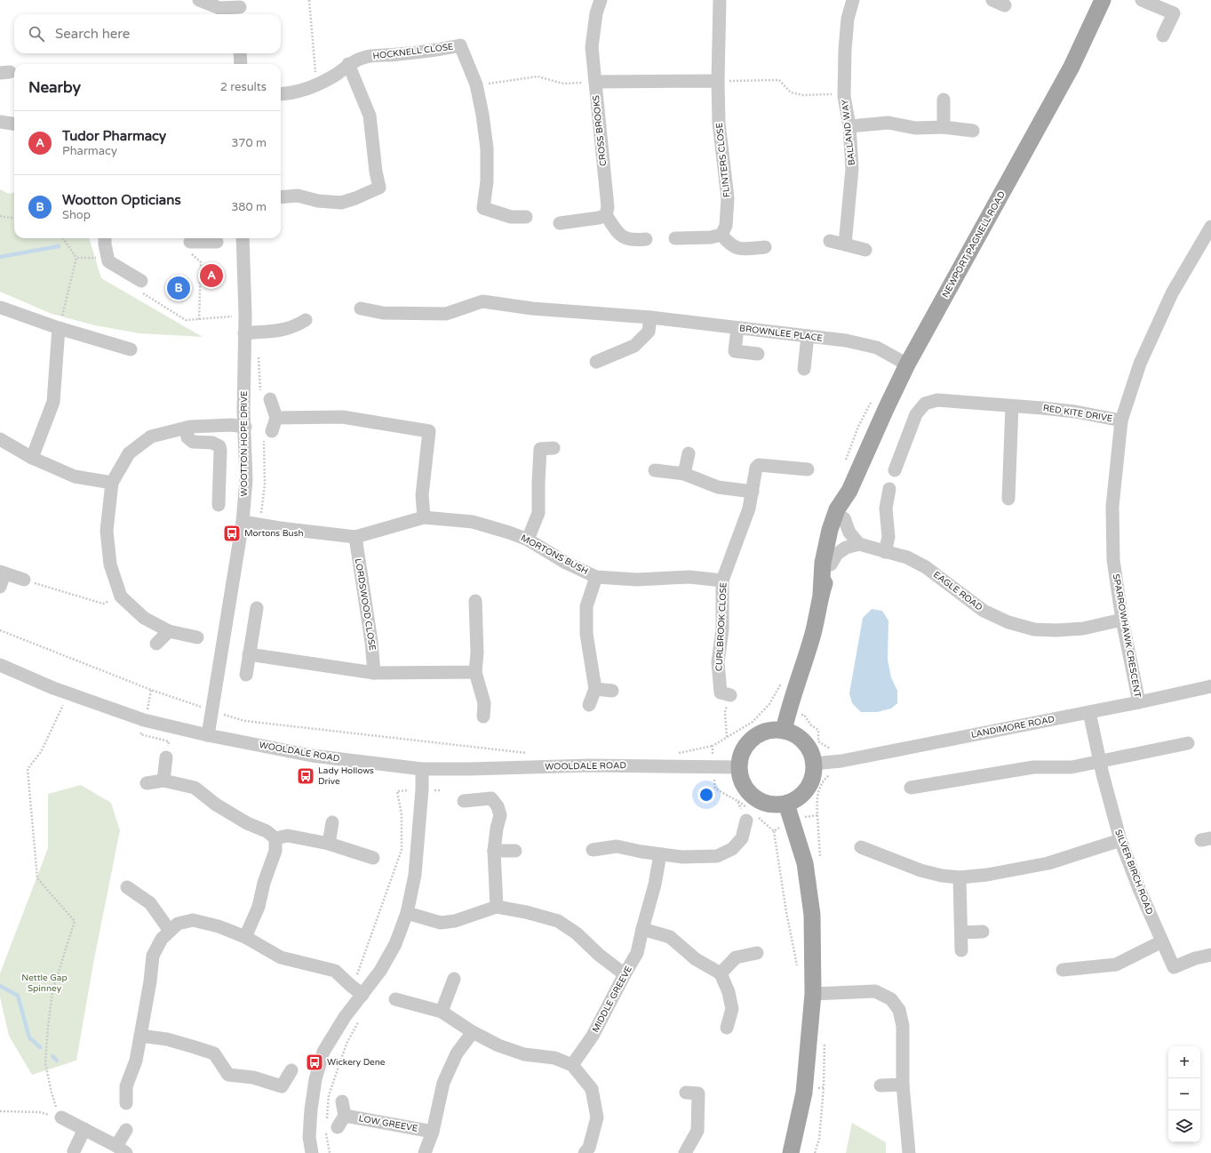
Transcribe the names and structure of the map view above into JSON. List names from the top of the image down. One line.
{"streets":{"main road":["NEWPORT PAGNELL ROAD"],"street":["HOCKNELL CLOSE","CROSS BROOKS","BALLAND WAY","FLINTERS CLOSE","BROWNLEE PLACE","RED KITE DRIVE","WOOTTON HOPE DRIVE","MORTONS BUSH","EAGLE ROAD","LORDSWOOD CLOSE","CURLBROOK CLOSE","SPARROWHAWK CRESCENT","LANDIMORE ROAD","WOOLDALE ROAD","SILVER BIRCH ROAD","MIDDLE GREEVE","LOW GREEVE"]},"crossings":[["NEWPORT PAGNELL ROAD","BROWNLEE PLACE"],["NEWPORT PAGNELL ROAD","LANDIMORE ROAD"],["NEWPORT PAGNELL ROAD","WOOLDALE ROAD"],["RED KITE DRIVE","SPARROWHAWK CRESCENT"],["WOOTTON HOPE DRIVE","MORTONS BUSH"],["WOOTTON HOPE DRIVE","WOOLDALE ROAD"],["MORTONS BUSH","LORDSWOOD CLOSE"],["MORTONS BUSH","CURLBROOK CLOSE"],["EAGLE ROAD","SPARROWHAWK CRESCENT"],["SPARROWHAWK CRESCENT","LANDIMORE ROAD"],["LANDIMORE ROAD","WOOLDALE ROAD"],["LANDIMORE ROAD","SILVER BIRCH ROAD"]],"parks":["Nettle Gap Spinney"],"places":{"bus stop":["Mortons Bush","Lady Hollows Drive","Wickery Dene"]},"page":{"search":"Search here","heading":["Nearby","2 results"],"list":[{"mark":"A","name":"Tudor Pharmacy","note":"Pharmacy","value":"370 m"},{"mark":"B","name":"Wootton Opticians","note":"Shop","value":"380 m"}],"pins":["A","B"],"map_buttons":["+","−"]}}
